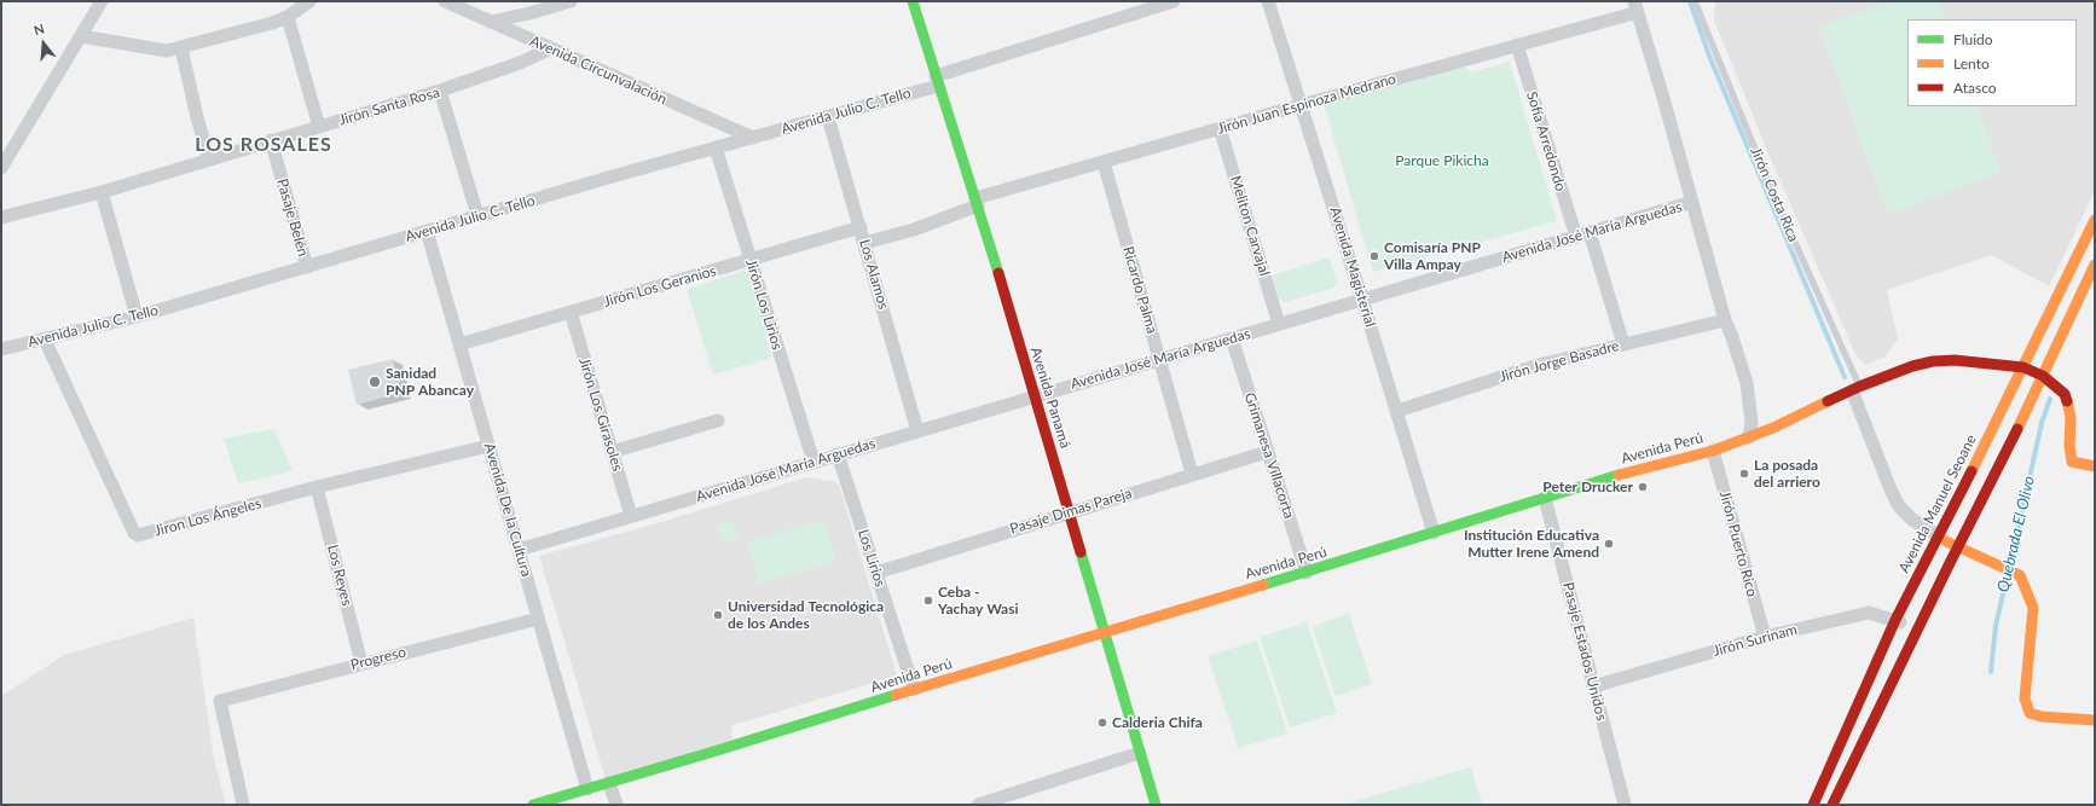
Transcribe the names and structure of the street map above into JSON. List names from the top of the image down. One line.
{"streets":{"main road":["Avenida Panamá","Avenida Perú","Avenida Manuel Seoane"],"street":["Avenida Circunvalación","Jirón Juan Espinoza Medrano","Jirón Santa Rosa","Avenida Julio C. Tello","Sofía Arredondo","Jirón Costa Rica","Pasaje Belén","Meliton Carvajal","Avenida José María Arguedas","Avenida Magisterial","Los Alamos","Jirón Los Geranios","Ricardo Palma","Jirón Los Lirios","Jirón Jorge Basadre","Jirón Los Girasoles","Grimanesa Villacorta","Avenida De la Cultura","Pasaje Dimas Pareja","Jiron Los Ángeles","Jirón Puerto Rico","Los Lirios","Los Reyes","Jirón Surinam","Pasaje Estados Unidos","Progreso"]},"crossings":[["Avenida Circunvalación","Jirón Santa Rosa"],["Avenida Circunvalación","Avenida Julio C. Tello"],["Jirón Juan Espinoza Medrano","Sofía Arredondo"],["Jirón Juan Espinoza Medrano","Meliton Carvajal"],["Jirón Juan Espinoza Medrano","Avenida Magisterial"],["Jirón Juan Espinoza Medrano","Ricardo Palma"],["Jirón Juan Espinoza Medrano","Avenida Panamá"],["Jirón Santa Rosa","Pasaje Belén"],["Avenida Julio C. Tello","Pasaje Belén"],["Avenida Julio C. Tello","Los Alamos"],["Avenida Julio C. Tello","Jirón Los Lirios"],["Avenida Julio C. Tello","Avenida Panamá"],["Avenida Julio C. Tello","Avenida De la Cultura"],["Avenida Julio C. Tello","Jiron Los Ángeles"],["Sofía Arredondo","Avenida José María Arguedas"],["Jirón Costa Rica","Avenida Perú"],["Jirón Costa Rica","Avenida Manuel Seoane"],["Meliton Carvajal","Avenida José María Arguedas"],["Avenida José María Arguedas","Avenida Magisterial"],["Avenida José María Arguedas","Los Alamos"],["Avenida José María Arguedas","Ricardo Palma"],["Avenida José María Arguedas","Jirón Los Lirios"],["Avenida José María Arguedas","Avenida Panamá"],["Avenida José María Arguedas","Jirón Los Girasoles"],["Avenida José María Arguedas","Grimanesa Villacorta"],["Avenida José María Arguedas","Avenida De la Cultura"],["Avenida José María Arguedas","Los Lirios"],["Avenida Magisterial","Jirón Jorge Basadre"],["Avenida Magisterial","Avenida Perú"],["Los Alamos","Jirón Los Geranios"],["Jirón Los Geranios","Jirón Los Lirios"],["Jirón Los Geranios","Jirón Los Girasoles"],["Jirón Los Geranios","Avenida De la Cultura"],["Ricardo Palma","Pasaje Dimas Pareja"],["Avenida Panamá","Avenida Perú"],["Avenida Panamá","Pasaje Dimas Pareja"],["Avenida Perú","Grimanesa Villacorta"],["Avenida Perú","Avenida Manuel Seoane"],["Avenida Perú","Avenida De la Cultura"],["Avenida Perú","Jirón Puerto Rico"],["Avenida Perú","Los Lirios"],["Avenida Perú","Pasaje Estados Unidos"],["Grimanesa Villacorta","Pasaje Dimas Pareja"],["Avenida Manuel Seoane","Jirón Surinam"],["Avenida De la Cultura","Jiron Los Ángeles"],["Avenida De la Cultura","Progreso"],["Pasaje Dimas Pareja","Los Lirios"],["Jiron Los Ángeles","Los Reyes"],["Jirón Puerto Rico","Jirón Surinam"],["Los Reyes","Progreso"],["Jirón Surinam","Pasaje Estados Unidos"]],"districts":["LOS ROSALES"],"water":["Quebrada El Olivo"],"parks":["Parque Pikicha"],"places":["Comisaría PNP Villa Ampay","Sanidad PNP Abancay","La posada del arriero","Peter Drucker","Institución Educativa Mutter Irene Amend","Ceba - Yachay Wasi","Universidad Tecnológica de los Andes","Calderia Chifa"],"legend":["Fluido","Lento","Atasco"],"north":"top"}
